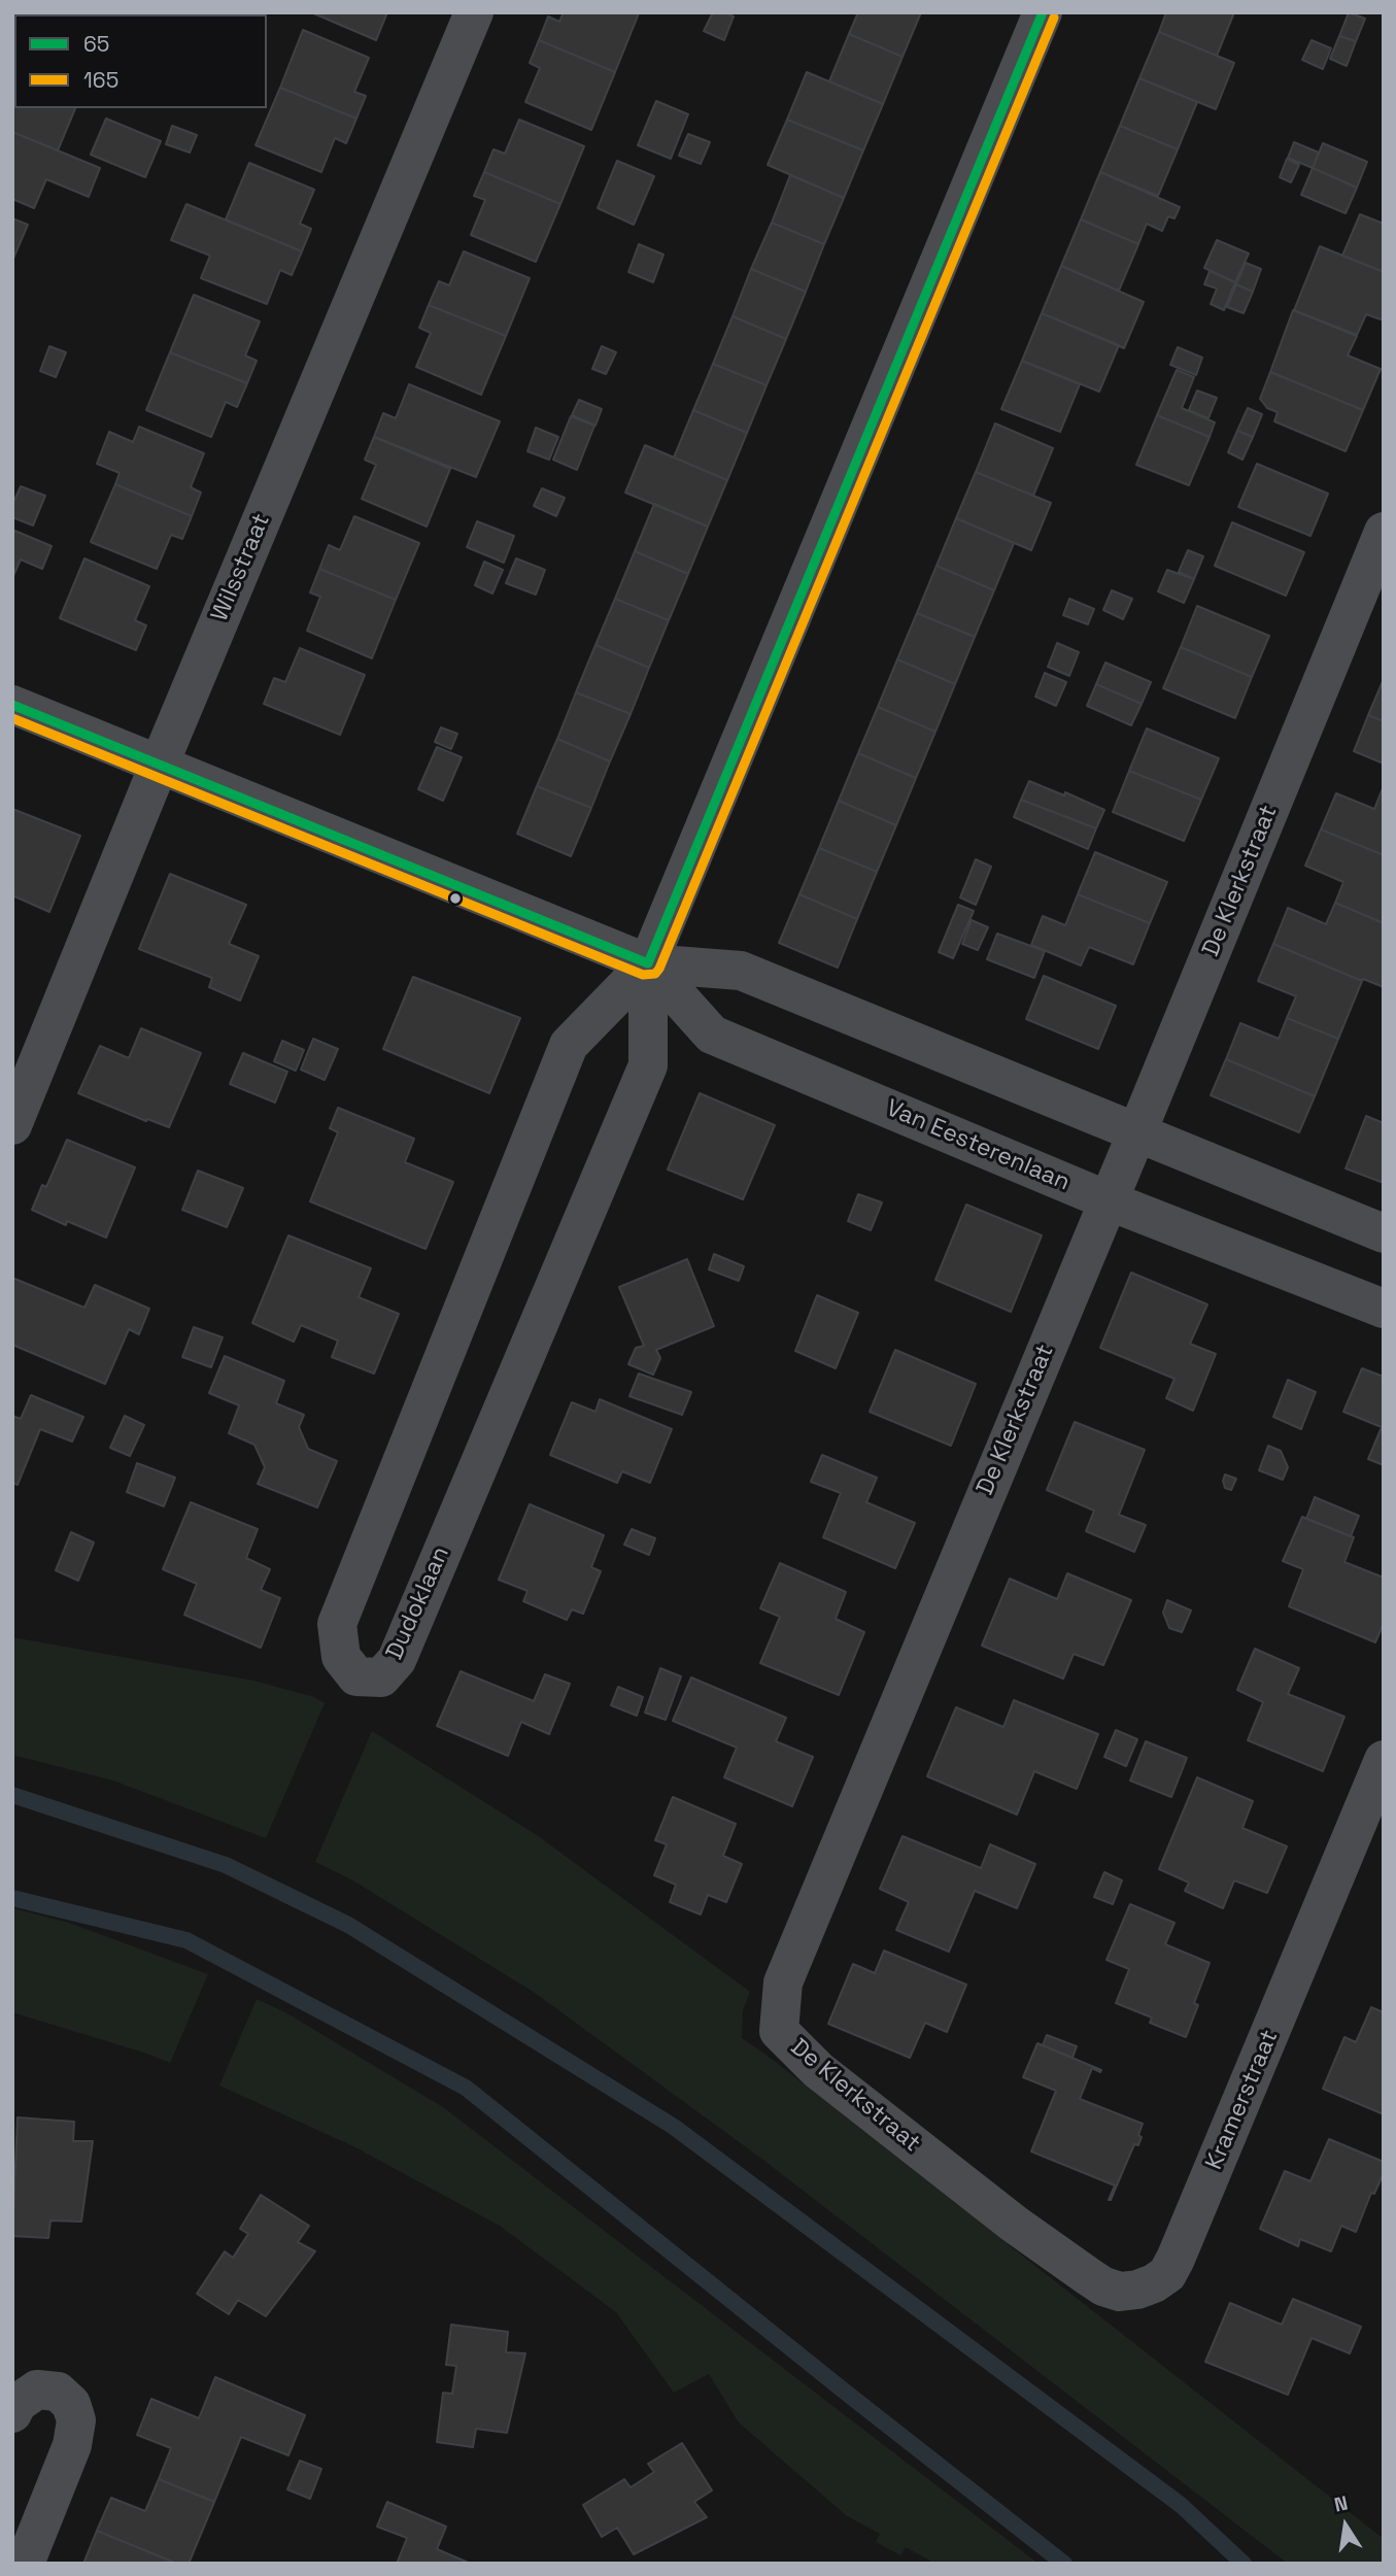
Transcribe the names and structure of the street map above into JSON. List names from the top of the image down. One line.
{"streets":{"street":["Wilsstraat","De Klerkstraat","Van Eesterenlaan","Dudoklaan","Kramerstraat"]},"crossings":[["De Klerkstraat","Van Eesterenlaan"],["De Klerkstraat","Kramerstraat"],["Van Eesterenlaan","Dudoklaan"]],"lines":["transit line 65","transit line 165"],"legend":["65","165"],"north":"top"}
